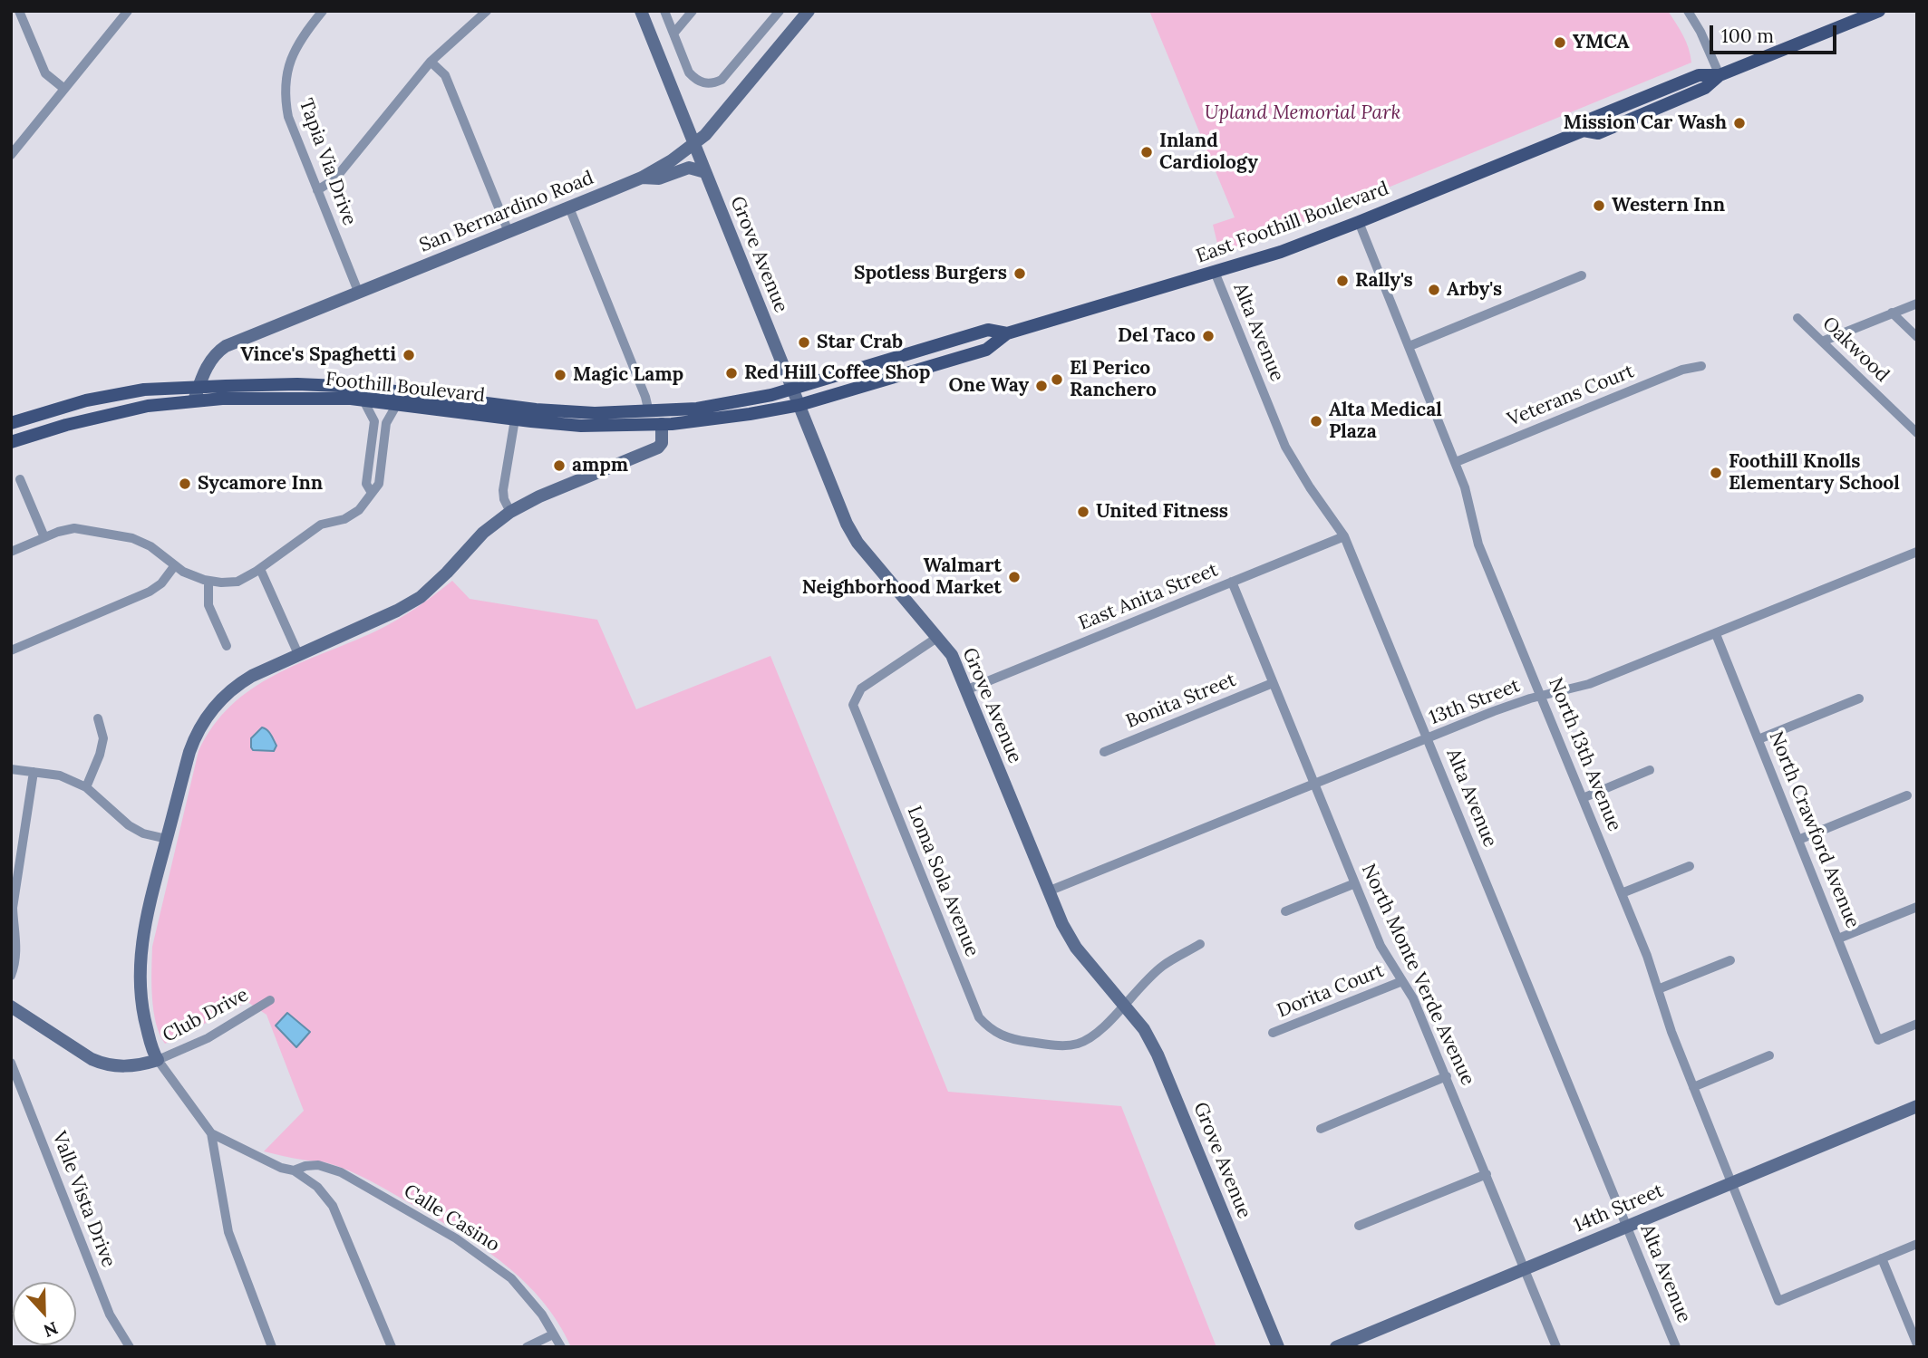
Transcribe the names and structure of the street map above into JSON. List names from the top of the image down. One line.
{"streets":{"main road":["East Foothill Boulevard","Foothill Boulevard"],"street":["Tapia Via Drive","San Bernardino Road","Grove Avenue","Alta Avenue","Oakwood","Veterans Court","East Anita Street","Bonita Street","13th Street","North 13th Avenue","North Crawford Avenue","Loma Sola Avenue","North Monte Verde Avenue","Dorita Court","Club Drive","Valle Vista Drive","14th Street","Calle Casino"]},"crossings":[["Tapia Via Drive","San Bernardino Road"],["San Bernardino Road","Grove Avenue"],["San Bernardino Road","Foothill Boulevard"],["East Foothill Boulevard","Grove Avenue"],["East Foothill Boulevard","Alta Avenue"],["East Foothill Boulevard","Foothill Boulevard"],["East Foothill Boulevard","North 13th Avenue"],["Grove Avenue","Foothill Boulevard"],["Grove Avenue","East Anita Street"],["Grove Avenue","13th Street"],["Grove Avenue","Loma Sola Avenue"],["Alta Avenue","East Anita Street"],["Alta Avenue","13th Street"],["Alta Avenue","14th Street"],["Veterans Court","North 13th Avenue"],["East Anita Street","North Monte Verde Avenue"],["Bonita Street","North Monte Verde Avenue"],["13th Street","North 13th Avenue"],["13th Street","North Crawford Avenue"],["13th Street","North Monte Verde Avenue"],["North 13th Avenue","14th Street"],["North Monte Verde Avenue","Dorita Court"],["North Monte Verde Avenue","14th Street"]],"parks":["Upland Memorial Park"],"places":["YMCA","Mission Car Wash","Inland Cardiology","Western Inn","Spotless Burgers","Rally's","Arby's","Del Taco","Star Crab","Vince's Spaghetti","Red Hill Coffee Shop","Magic Lamp","El Perico Ranchero","One Way","Alta Medical Plaza","ampm","Foothill Knolls Elementary School","Sycamore Inn","United Fitness","Walmart Neighborhood Market"],"scale_bar":"100 m","north":"bottom"}
